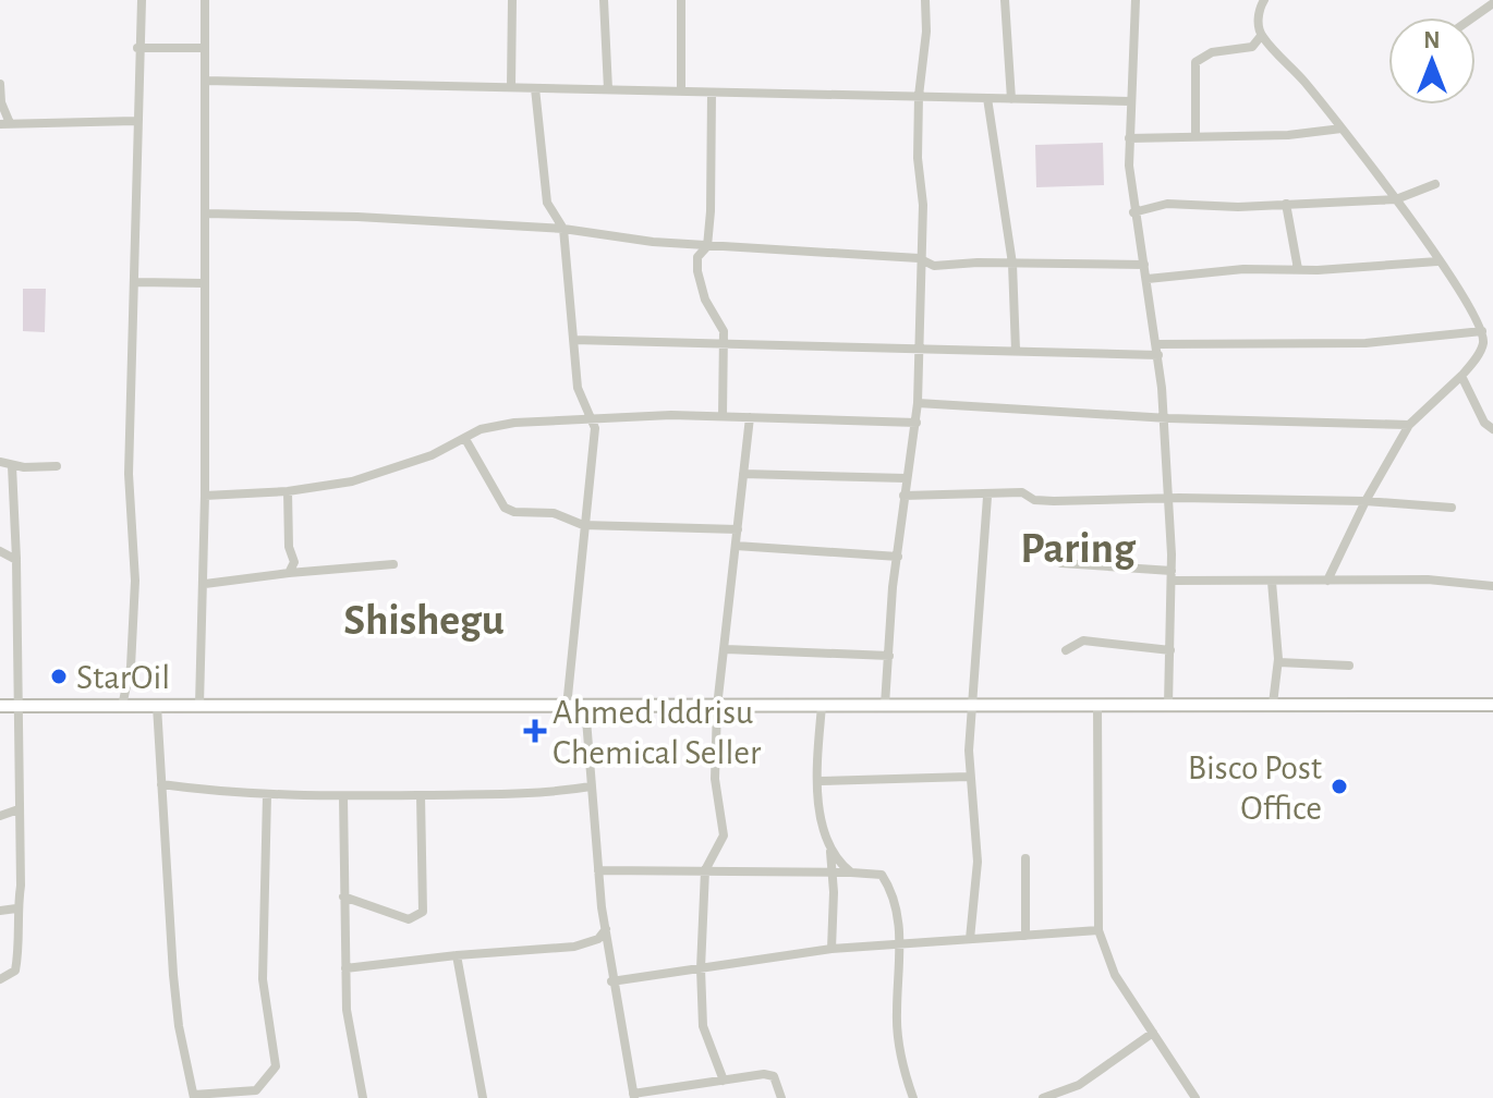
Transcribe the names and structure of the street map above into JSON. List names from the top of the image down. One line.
{"districts":["Paring","Shishegu"],"places":{"other":["StarOil","Bisco Post Office"],"health":["Ahmed Iddrisu Chemical Seller"]},"north":"top"}
